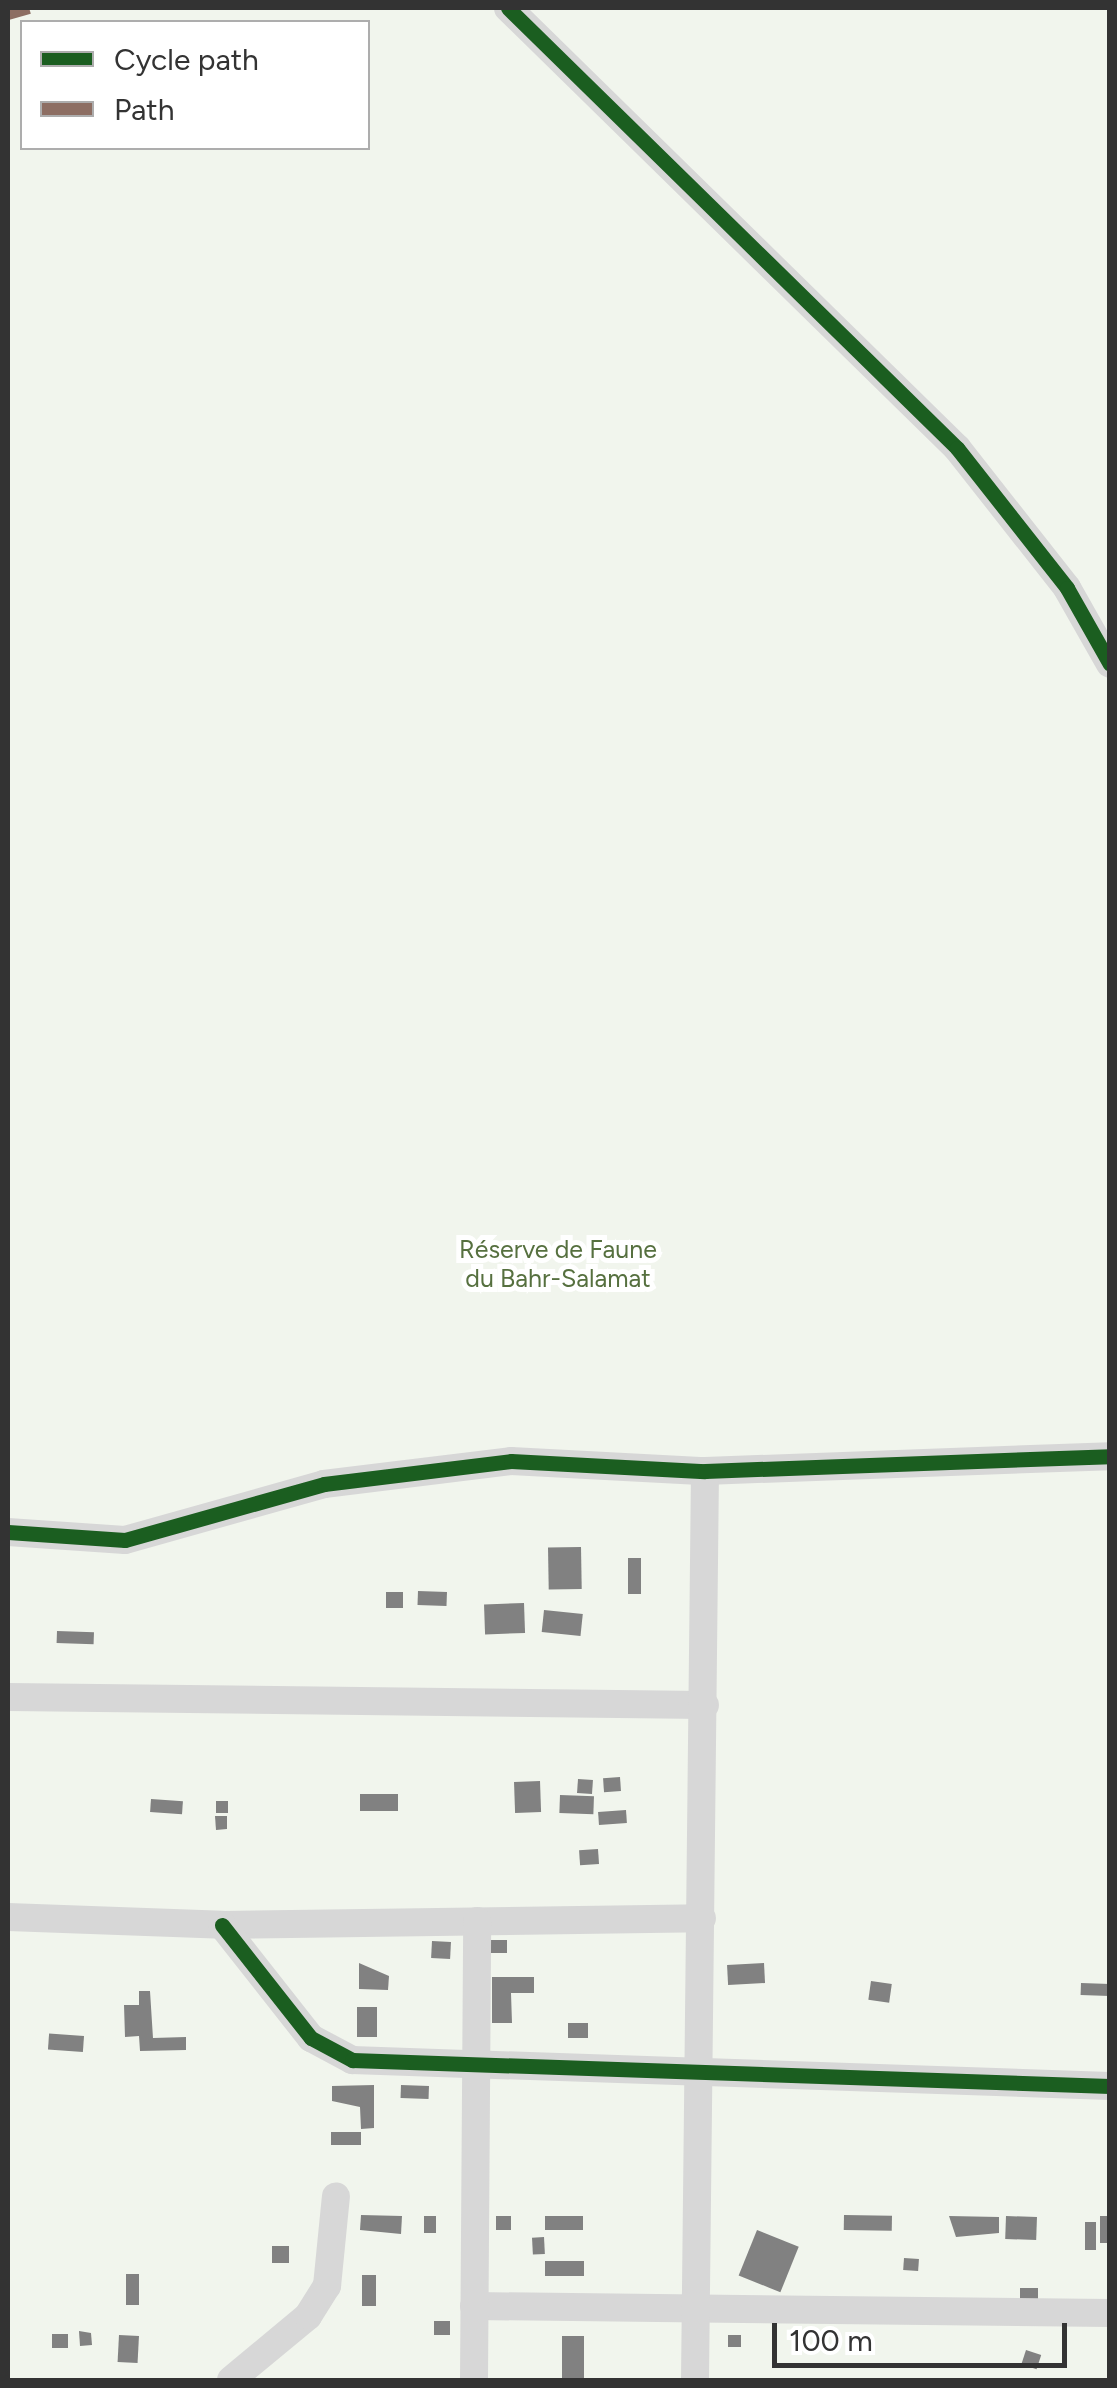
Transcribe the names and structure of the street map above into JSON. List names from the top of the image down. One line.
{"parks":["Réserve de Faune du Bahr-Salamat"],"legend":["Cycle path","Path"],"scale_bar":"100 m"}
